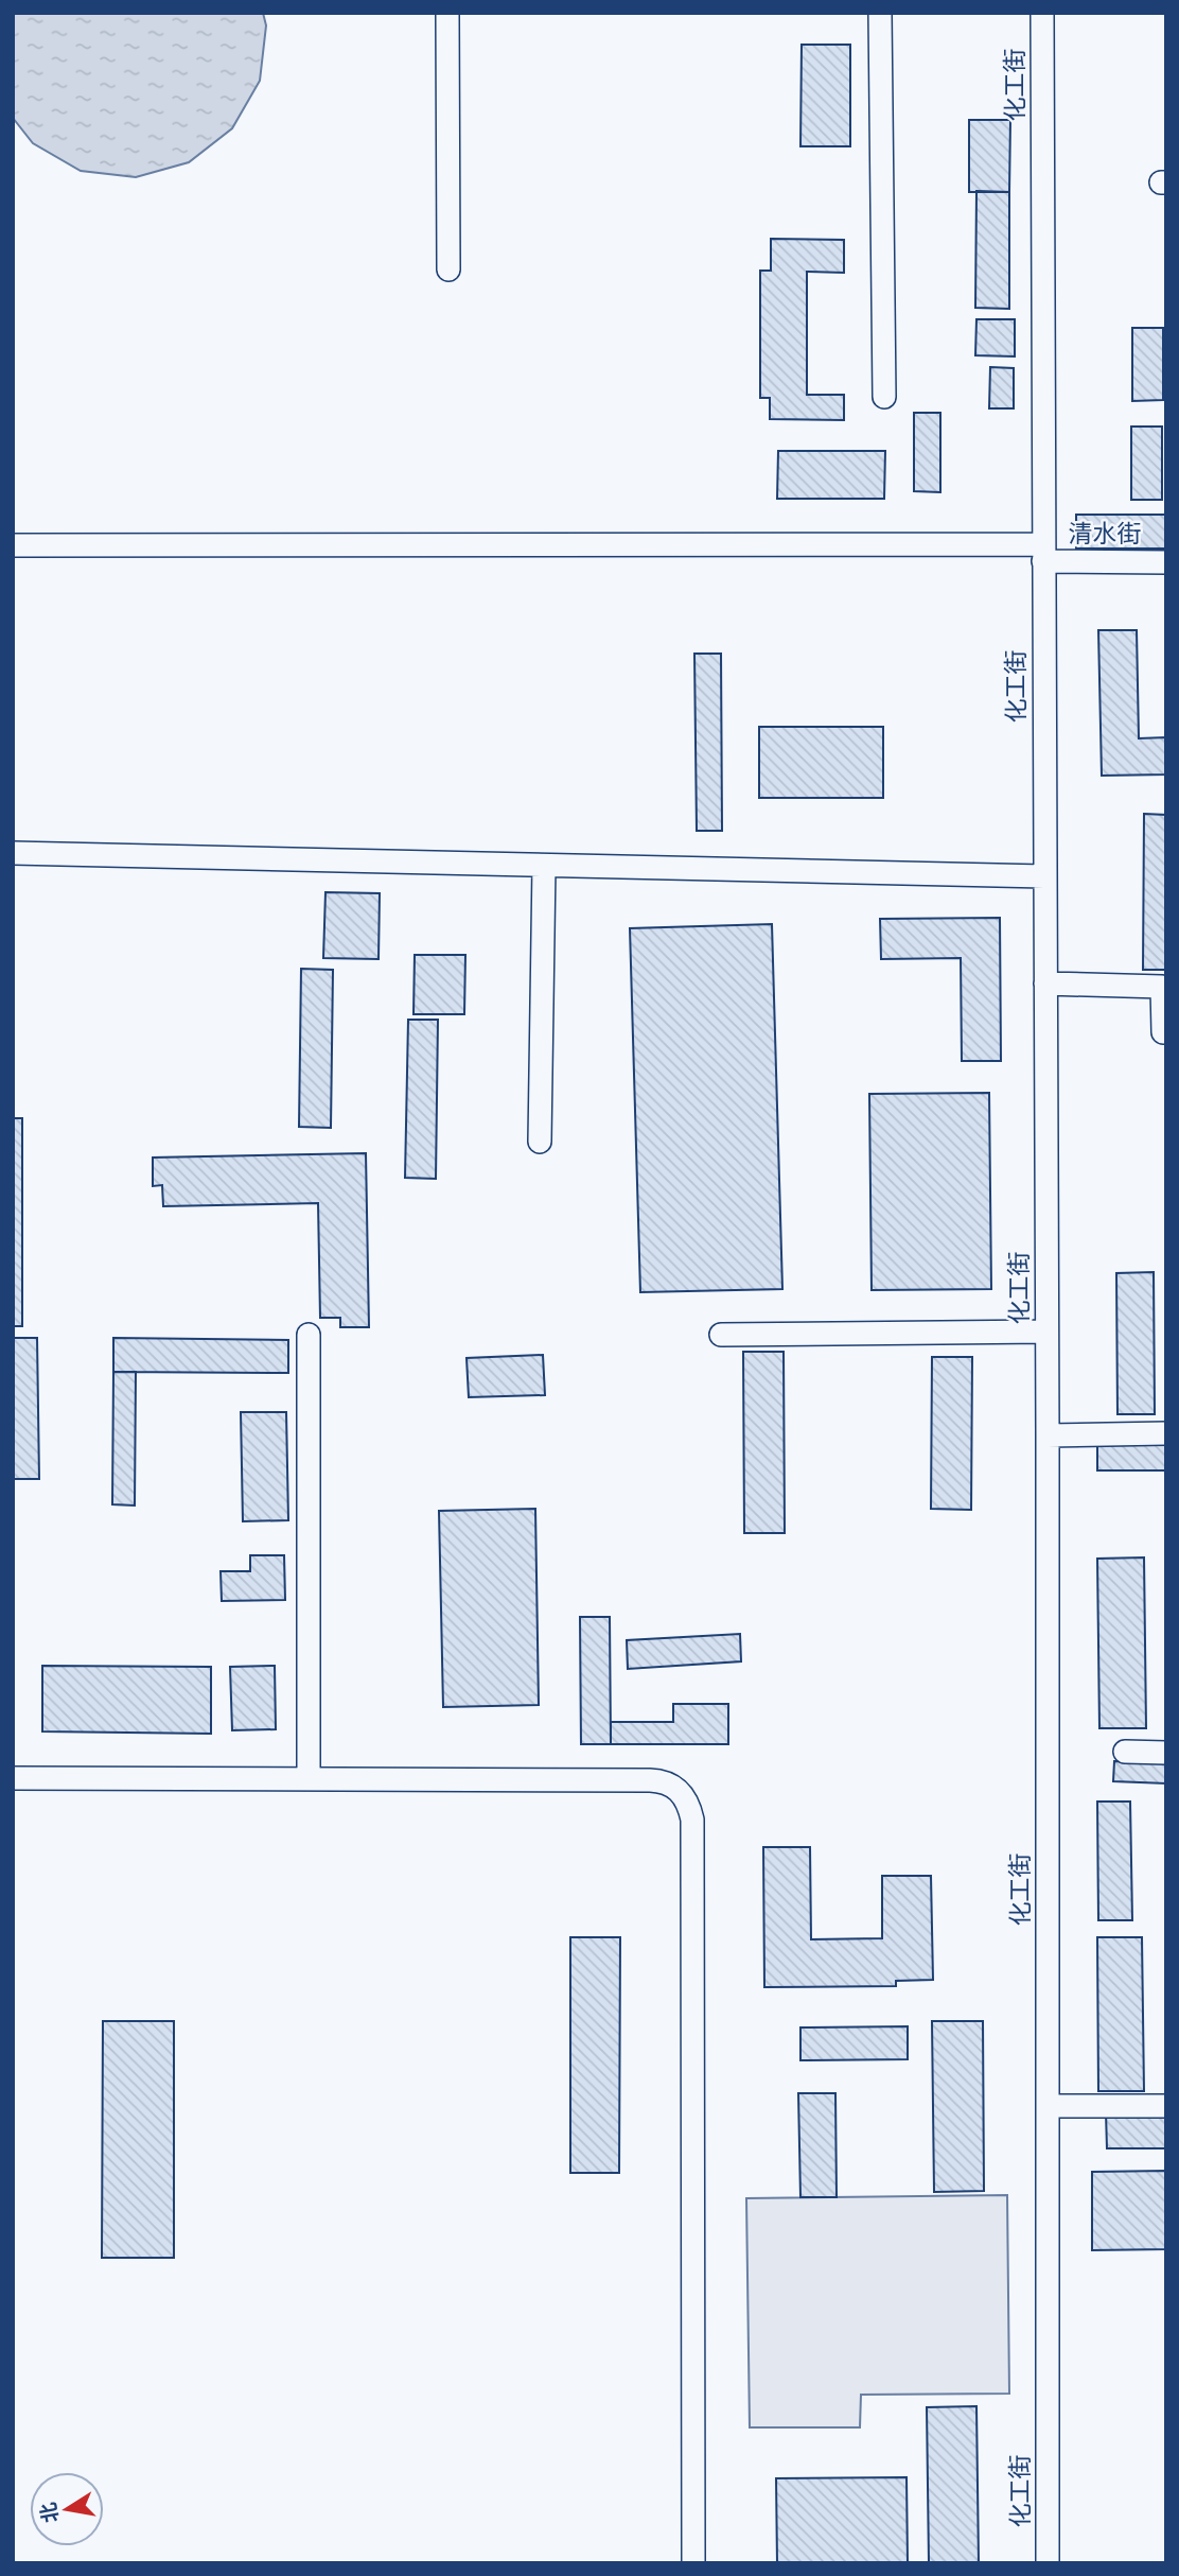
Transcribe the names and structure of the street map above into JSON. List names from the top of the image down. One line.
{"streets":{"street":["化工街","清水街"]},"crossings":[["化工街","清水街"]],"north":"left"}
